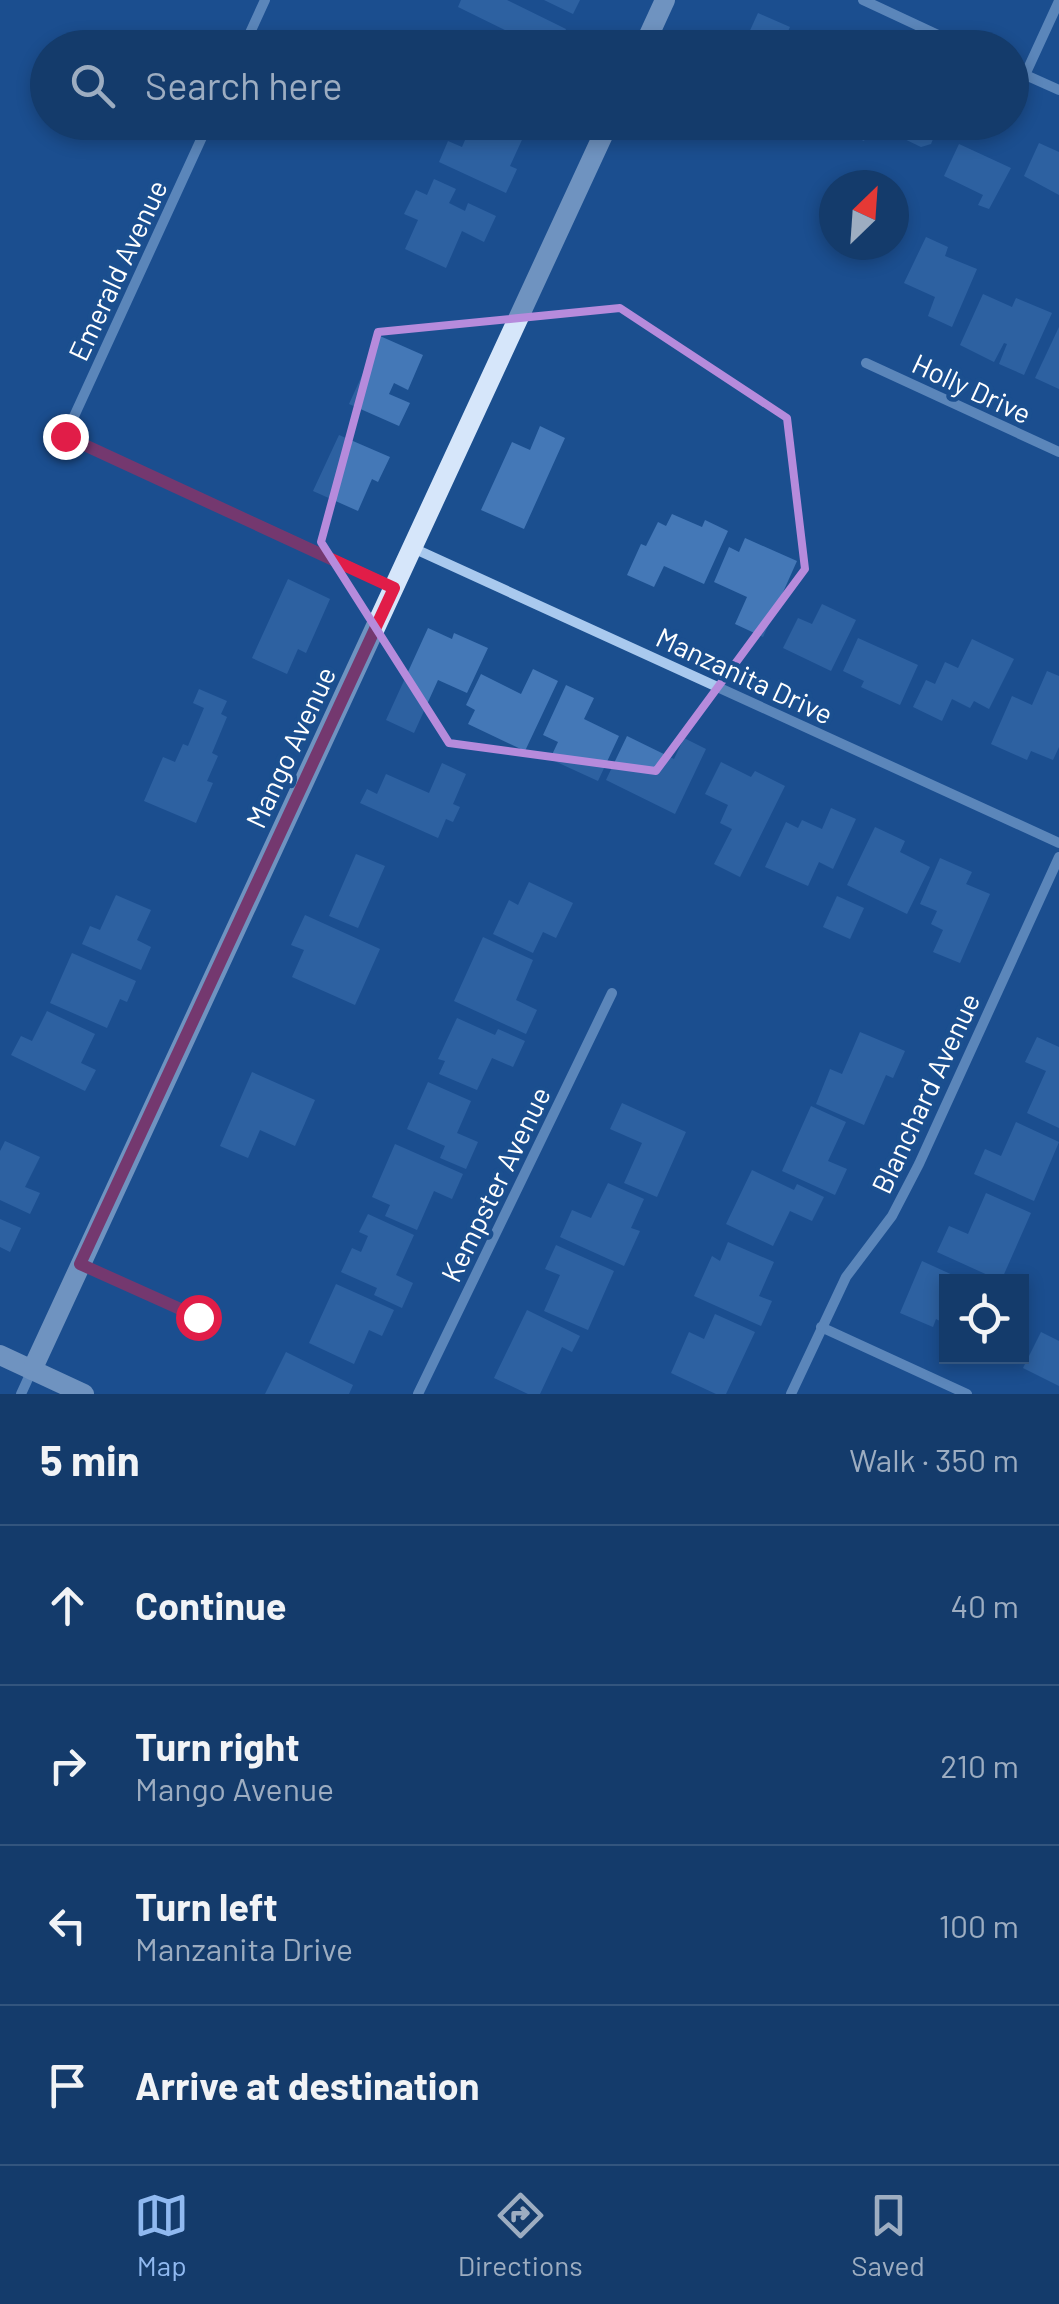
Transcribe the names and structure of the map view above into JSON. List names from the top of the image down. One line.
{"streets":{"street":["Emerald Avenue","Holly Drive","Manzanita Drive","Mango Avenue","Blanchard Avenue","Kempster Avenue"]},"crossings":[["Emerald Avenue","Mango Avenue"],["Manzanita Drive","Mango Avenue"]],"north":"top right","page":{"search":"Search here","heading":["5 min","Walk · 350 m"],"list":[["Continue","40 m"],["Turn right","Mango Avenue","210 m"],["Turn left","Manzanita Drive","100 m"],"Arrive at destination"],"nav":["Map","Directions","Saved"]}}
